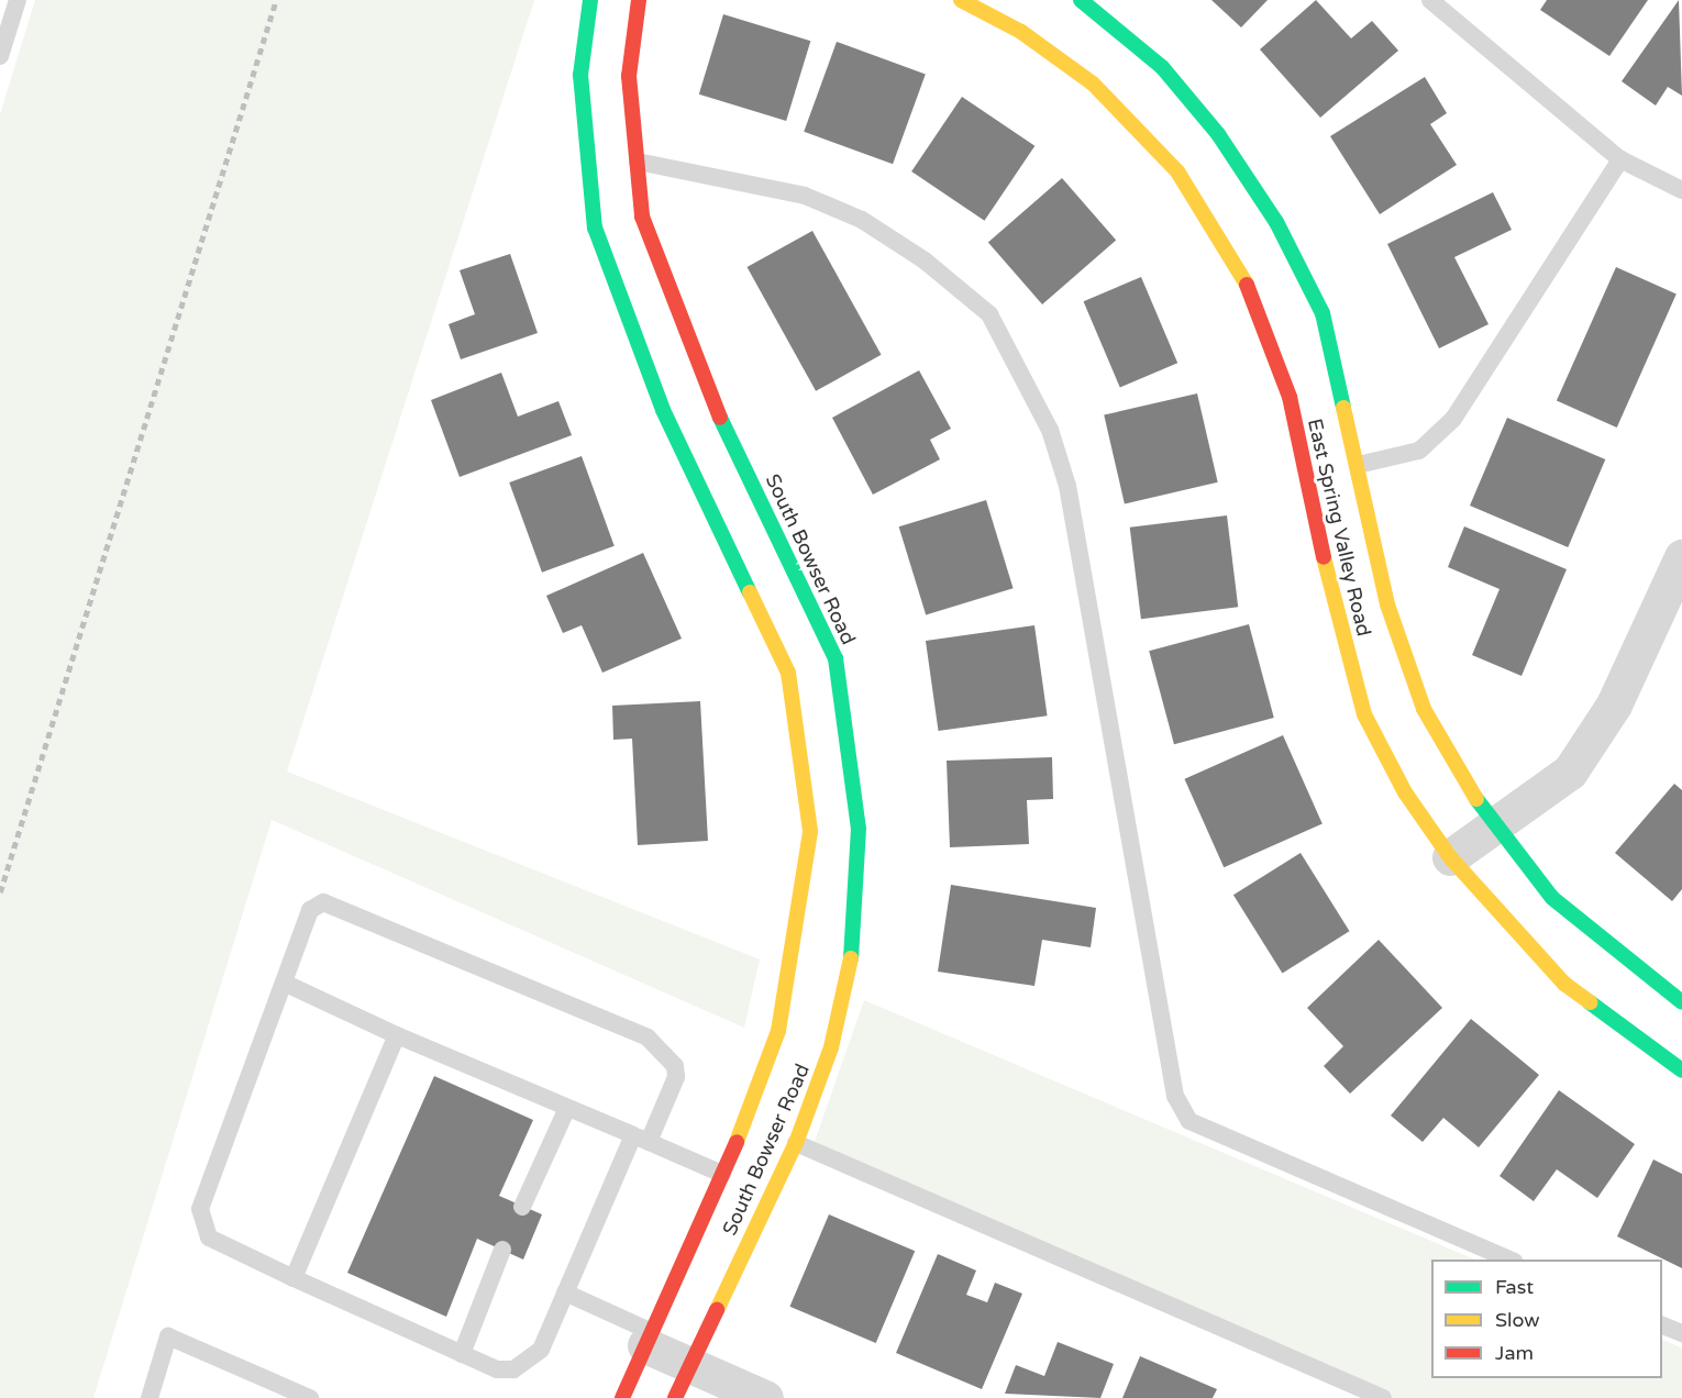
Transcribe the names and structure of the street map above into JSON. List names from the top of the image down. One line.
{"streets":{"street":["East Spring Valley Road","South Bowser Road"]},"legend":["Fast","Slow","Jam"]}
